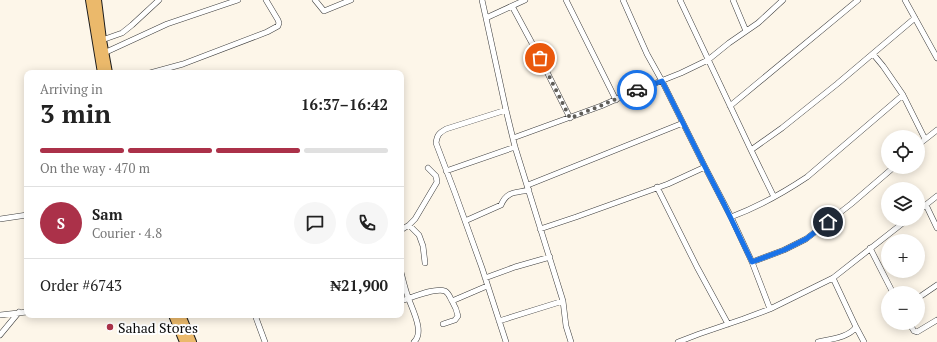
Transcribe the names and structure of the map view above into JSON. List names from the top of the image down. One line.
{"places":["Sahad Stores"],"page":{"heading":["3 min","Arriving in","16:37–16:42"],"panel":["Sam","Courier · 4.8","Order #6743","₦21,900"],"map_buttons":["+","−"],"bar":"On the way · 470 m","round":"S"}}
